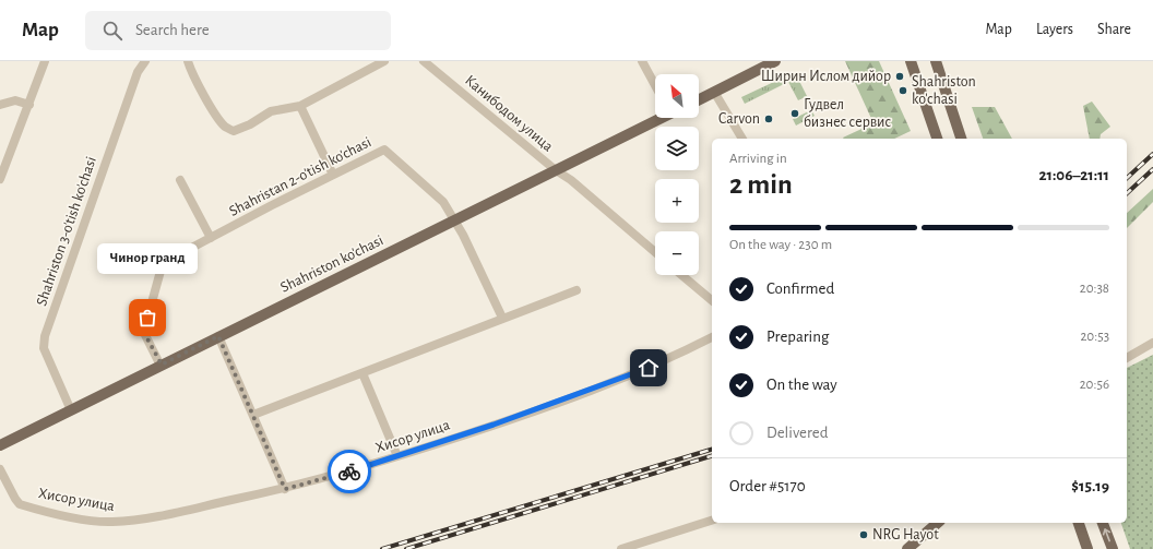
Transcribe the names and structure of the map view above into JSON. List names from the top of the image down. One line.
{"streets":{"main road":["Shahriston ko'chasi"],"street":["Канибодом улица","Shahristan 2-o'tish ko'chasi","Shahriston 3-o'tish ko'chasi","Хисор улица"]},"crossings":[["Канибодом улица","Shahriston ko'chasi"],["Shahristan 2-o'tish ko'chasi","Shahriston ko'chasi"],["Shahriston 3-o'tish ko'chasi","Shahriston ko'chasi"]],"places":["Ширин Ислом дийор","Shahriston ko'chasi","Гудвел бизнес сервис","Carvon","Чинор гранд","NRG Hayot"],"north":"top left","page":{"header":"Map","search":"Search here","nav":["Map","Layers","Share"],"map_buttons":["+","−"],"heading":["2 min","Arriving in","21:06–21:11"],"panel":["Order #5170","$15.19"],"bar":"On the way · 230 m","bubble":"Чинор гранд","list":[["Confirmed","20:38"],["Preparing","20:53"],["On the way","20:56"],"Delivered"]}}
